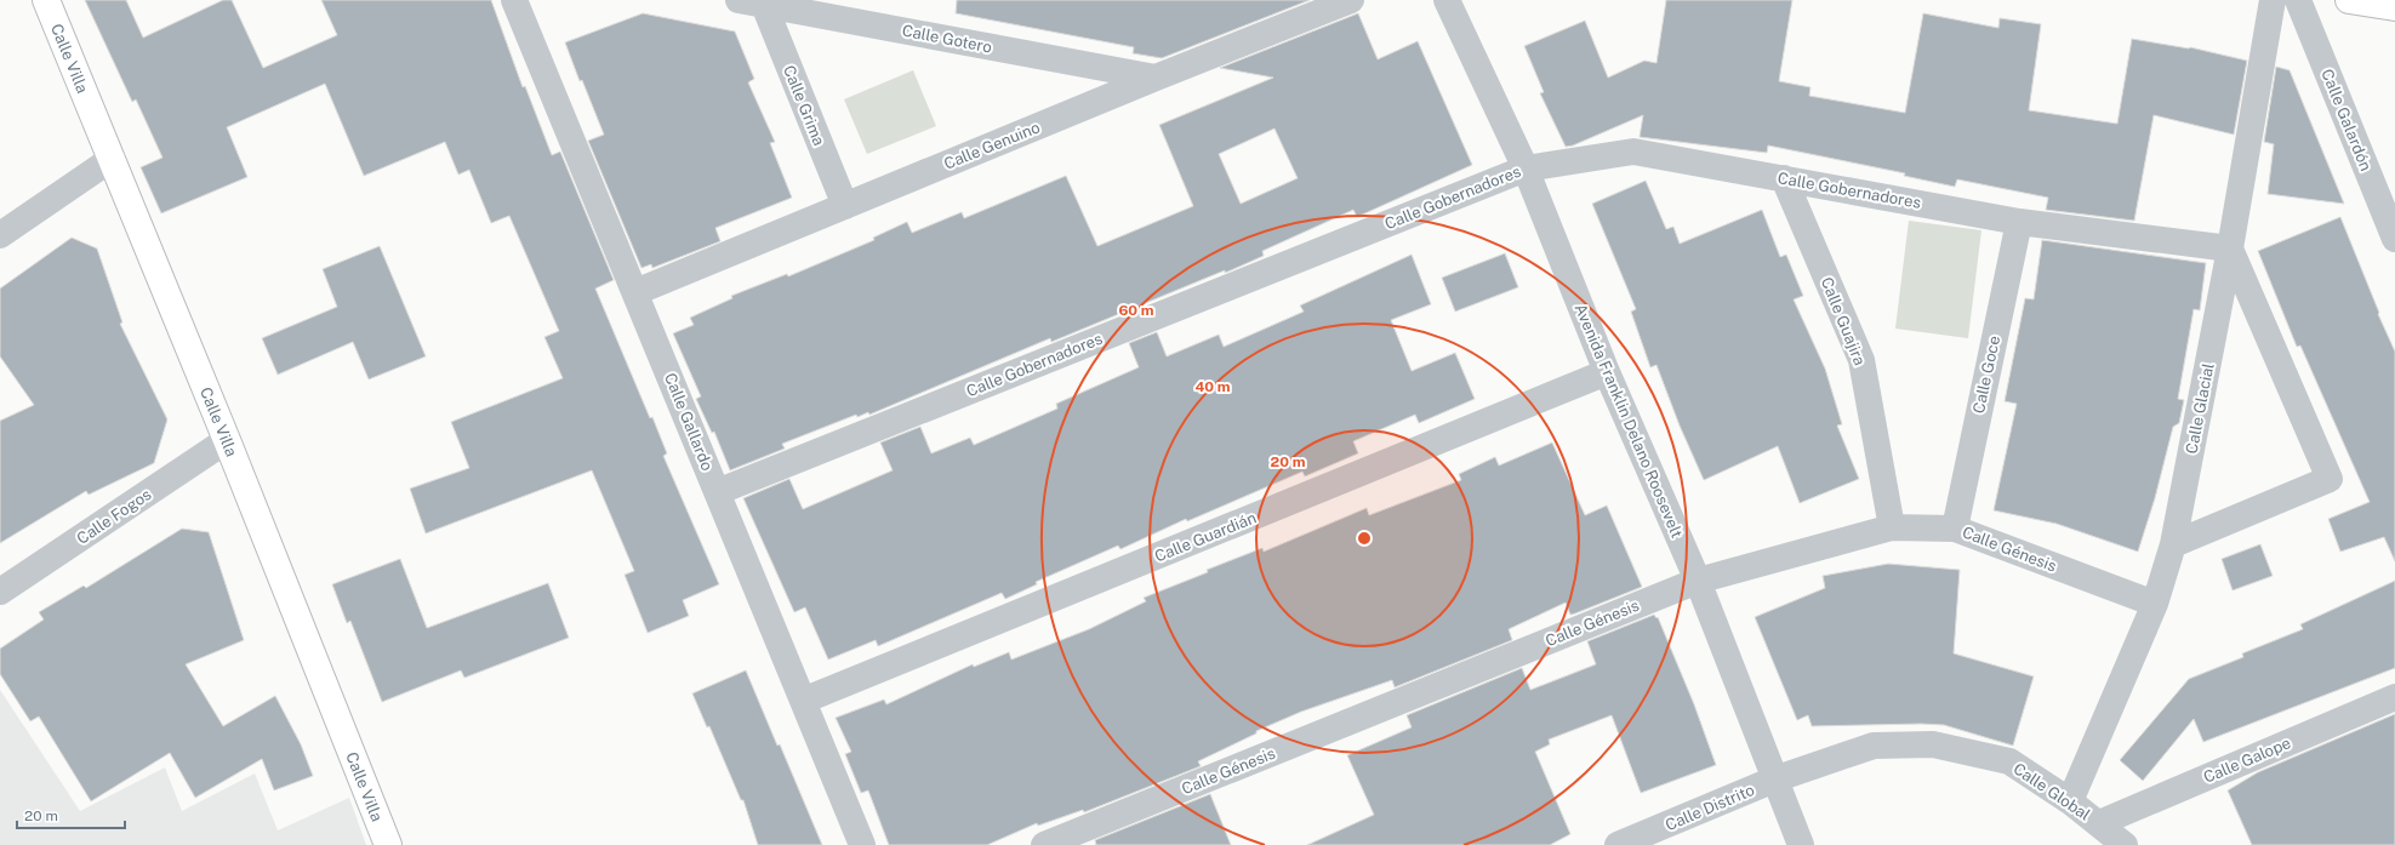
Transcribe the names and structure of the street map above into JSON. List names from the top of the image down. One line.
{"streets":{"main road":["Calle Villa"],"street":["Calle Gotero","Calle Grima","Calle Galardón","Calle Genuino","Calle Gobernadores","Calle Guajira","Calle Goce","Calle Glacial","Avenida Franklin Delano Roosevelt","Calle Gallardo","Calle Fogos","Calle Guardián","Calle Génesis","Calle Galope","Calle Global","Calle Distrito"]},"crossings":[["Calle Gotero","Calle Grima"],["Calle Gotero","Calle Genuino"],["Calle Villa","Calle Fogos"],["Calle Grima","Calle Genuino"],["Calle Genuino","Calle Gallardo"],["Calle Gobernadores","Calle Guajira"],["Calle Gobernadores","Calle Goce"],["Calle Gobernadores","Calle Glacial"],["Calle Gobernadores","Avenida Franklin Delano Roosevelt"],["Calle Gobernadores","Calle Gallardo"],["Calle Guajira","Calle Génesis"],["Calle Goce","Calle Génesis"],["Calle Glacial","Calle Génesis"],["Calle Glacial","Calle Global"],["Avenida Franklin Delano Roosevelt","Calle Guardián"],["Avenida Franklin Delano Roosevelt","Calle Génesis"],["Avenida Franklin Delano Roosevelt","Calle Global"],["Avenida Franklin Delano Roosevelt","Calle Distrito"],["Calle Gallardo","Calle Guardián"],["Calle Galope","Calle Global"],["Calle Global","Calle Distrito"]],"scale_bar":"20 m","rings":["60 m","40 m","20 m"]}
